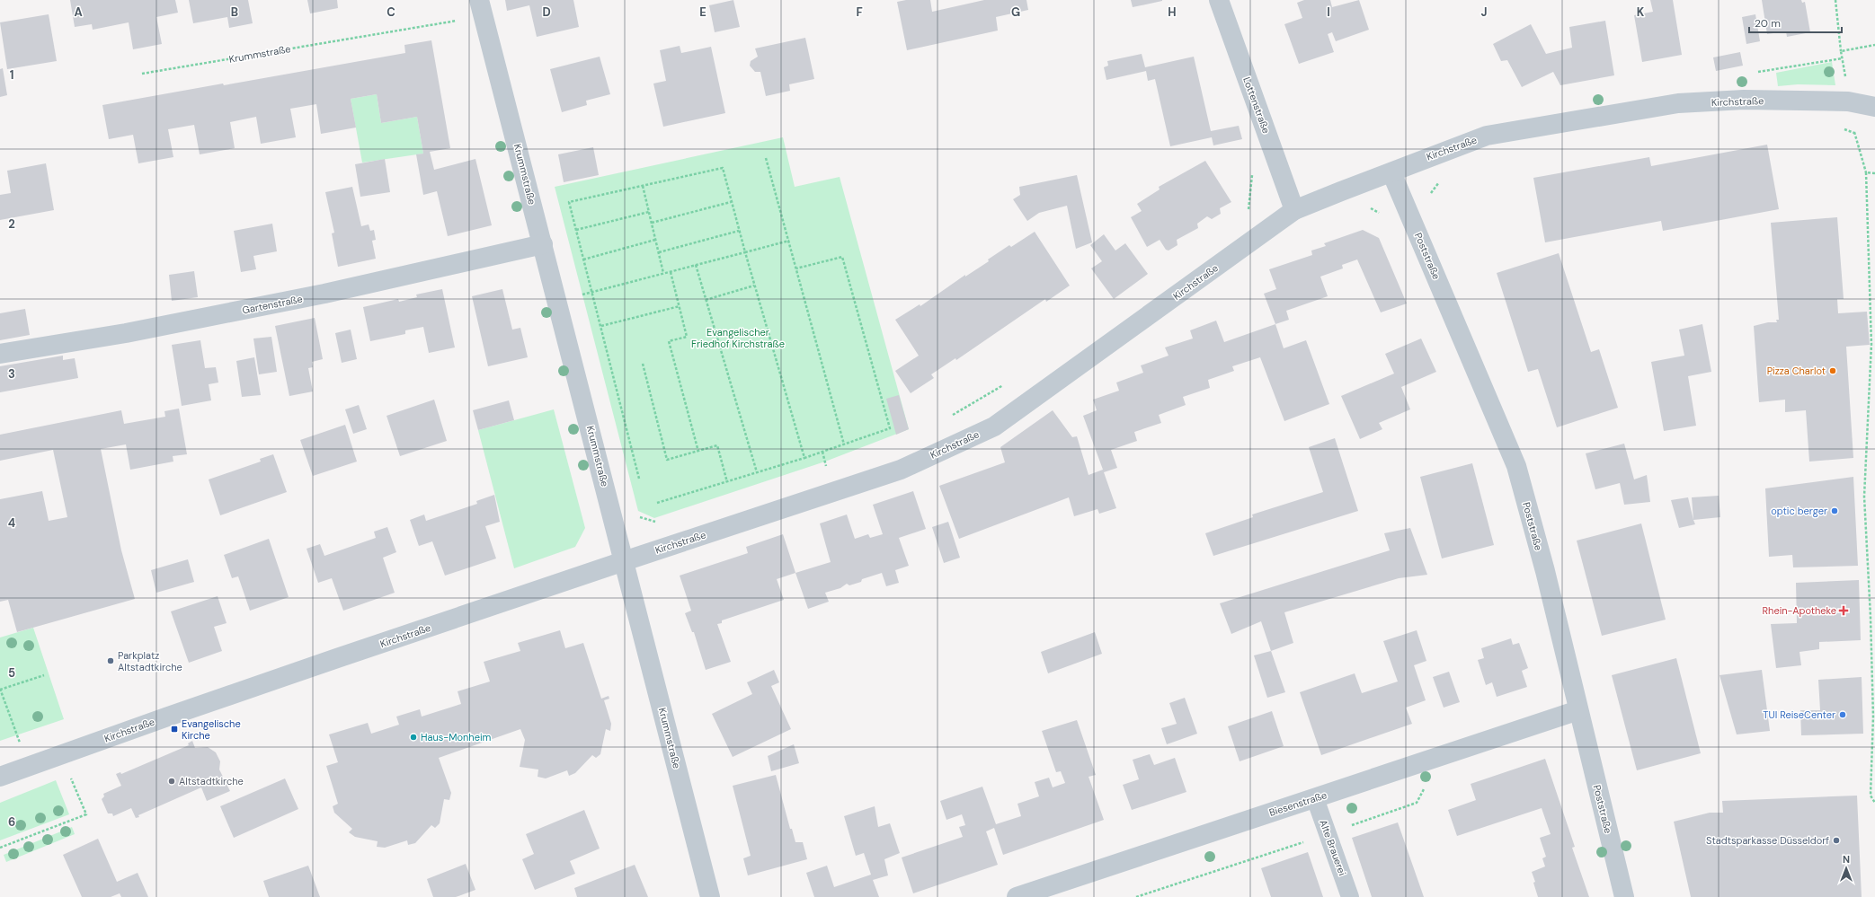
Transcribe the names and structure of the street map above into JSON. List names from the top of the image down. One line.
{"streets":{"street":["Krummstraße","Kirchstraße","Lottenstraße","Poststraße","Gartenstraße","Biesenstraße"],"lane":["Alte Brauerei"]},"crossings":[["Krummstraße","Kirchstraße"],["Krummstraße","Gartenstraße"],["Kirchstraße","Lottenstraße"],["Kirchstraße","Poststraße"],["Poststraße","Biesenstraße"],["Biesenstraße","Alte Brauerei"]],"parks":["Evangelischer Friedhof Kirchstraße"],"places":{"other":["Pizza Charlot","optic berger","Parkplatz Altstadtkirche","TUI ReiseCenter","Haus-Monheim","Altstadtkirche","Stadtsparkasse Düsseldorf"],"health":["Rhein-Apotheke"],"transit":["Evangelische Kirche"]},"scale_bar":"20 m","north":"top","grid":{"columns":["A","B","C","D","E","F","G","H","I","J","K"],"rows":["1","2","3","4","5","6"]}}
